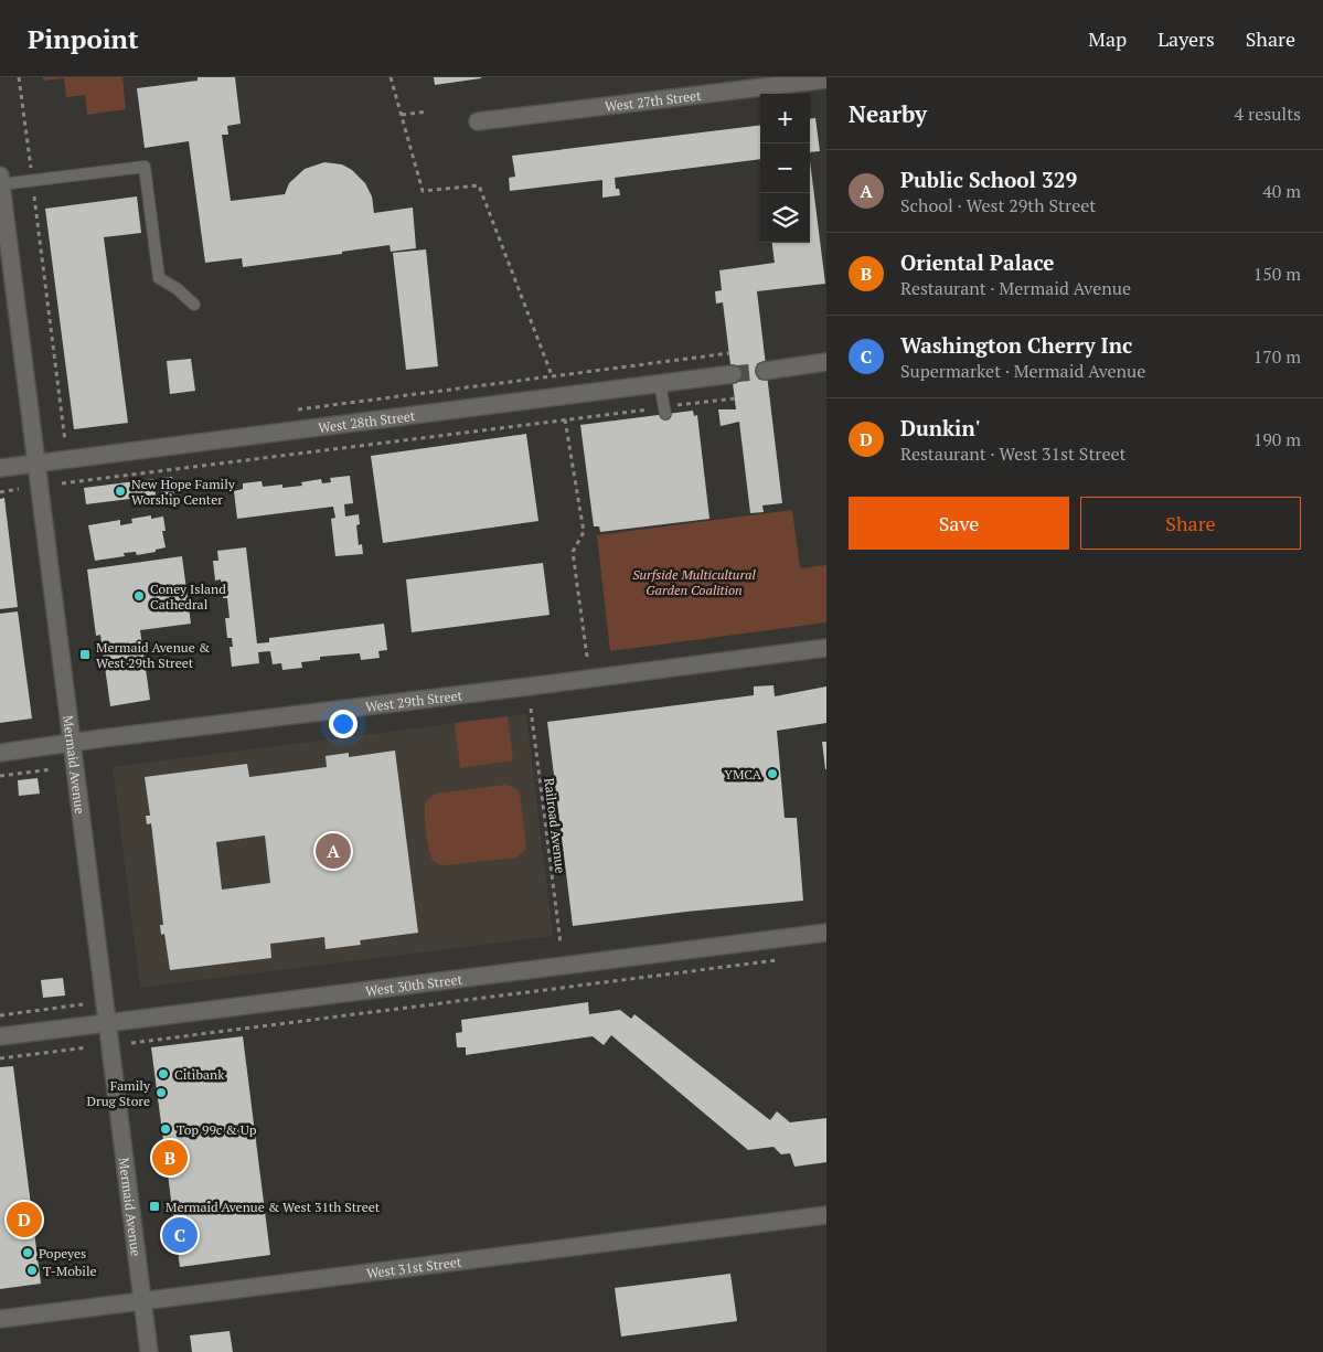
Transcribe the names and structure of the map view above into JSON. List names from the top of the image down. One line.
{"streets":{"street":["West 27th Street","West 28th Street","West 29th Street","Mermaid Avenue","West 30th Street","West 31st Street"],"path":["Railroad Avenue"]},"crossings":[["West 28th Street","Mermaid Avenue"],["West 29th Street","Mermaid Avenue"],["Mermaid Avenue","West 30th Street"],["Mermaid Avenue","West 31st Street"]],"parks":["Surfside Multicultural Garden Coalition"],"places":{"other":["New Hope Family Worship Center","Coney Island Cathedral","YMCA","Citibank","Family Drug Store","Top 99c & Up","Popeyes","T-Mobile"],"transit":["Mermaid Avenue & West 29th Street","Mermaid Avenue & West 31th Street"]},"page":{"header":"Pinpoint","nav":["Map","Layers","Share"],"heading":["Nearby","4 results"],"map_buttons":["+","−"],"list":[{"mark":"A","name":"Public School 329","note":"School · West 29th Street","value":"40 m"},{"mark":"B","name":"Oriental Palace","note":"Restaurant · Mermaid Avenue","value":"150 m"},{"mark":"C","name":"Washington Cherry Inc","note":"Supermarket · Mermaid Avenue","value":"170 m"},{"mark":"D","name":"Dunkin'","note":"Restaurant · West 31st Street","value":"190 m"}],"buttons":["Save","Share"],"pins":["A","B","D","C"]}}
